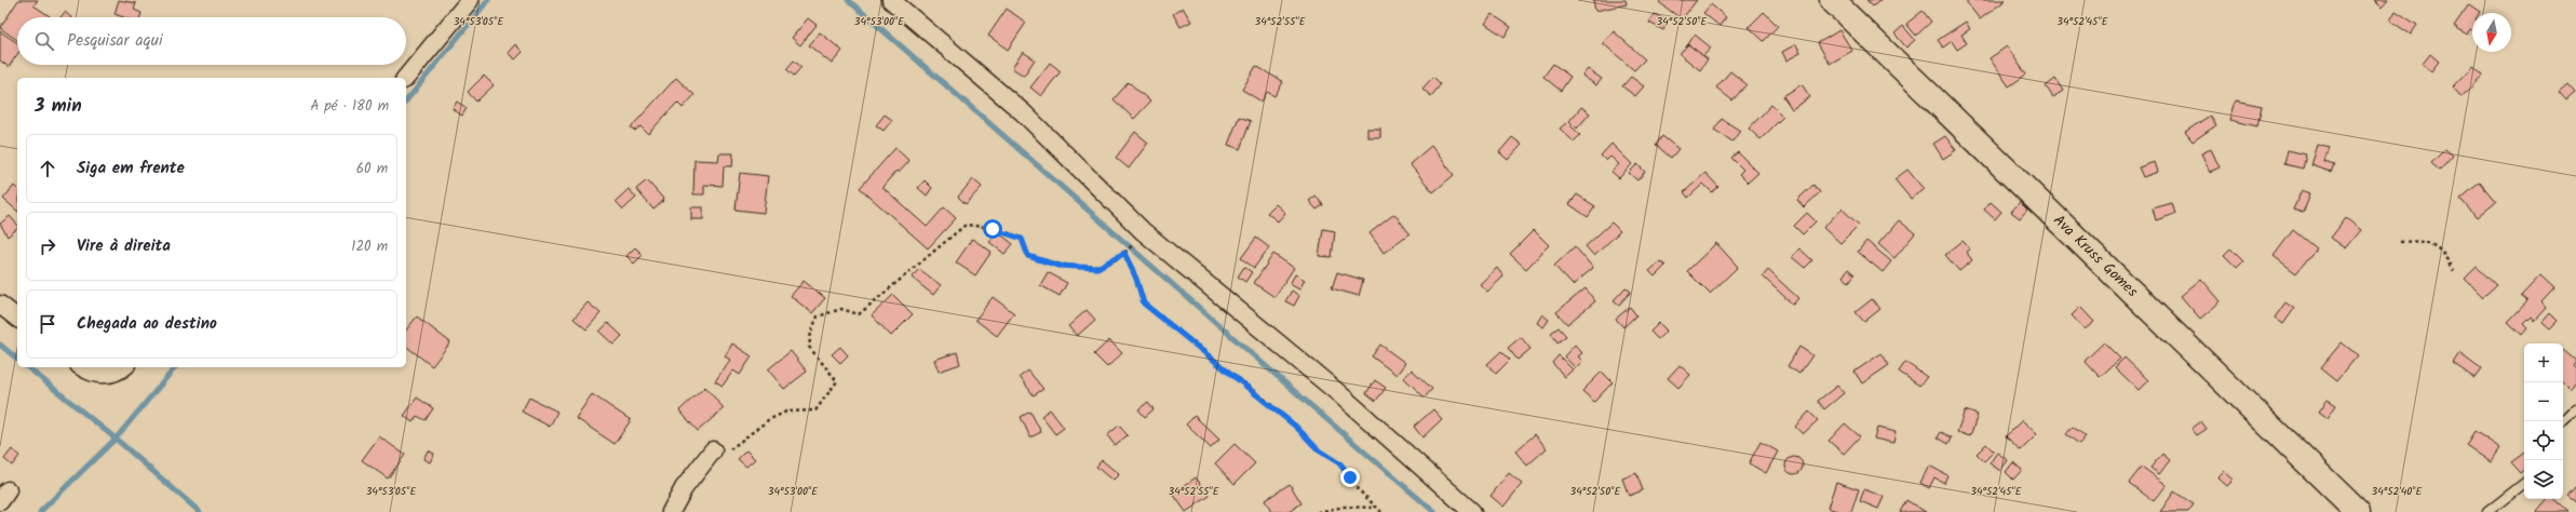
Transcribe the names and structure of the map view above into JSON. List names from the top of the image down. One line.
{"streets":{"street":["Ava Kruss Gomes"]},"north":"bottom","page":{"search":"Pesquisar aqui","heading":["3 min","A pé · 180 m"],"list":[["Siga em frente","60 m"],["Vire à direita","120 m"],"Chegada ao destino"],"map_buttons":["+","−"]},"coordinates":["34°53'05\"E","34°53'00\"E","34°52'55\"E","34°52'50\"E","34°52'45\"E","34°52'40\"E"]}
